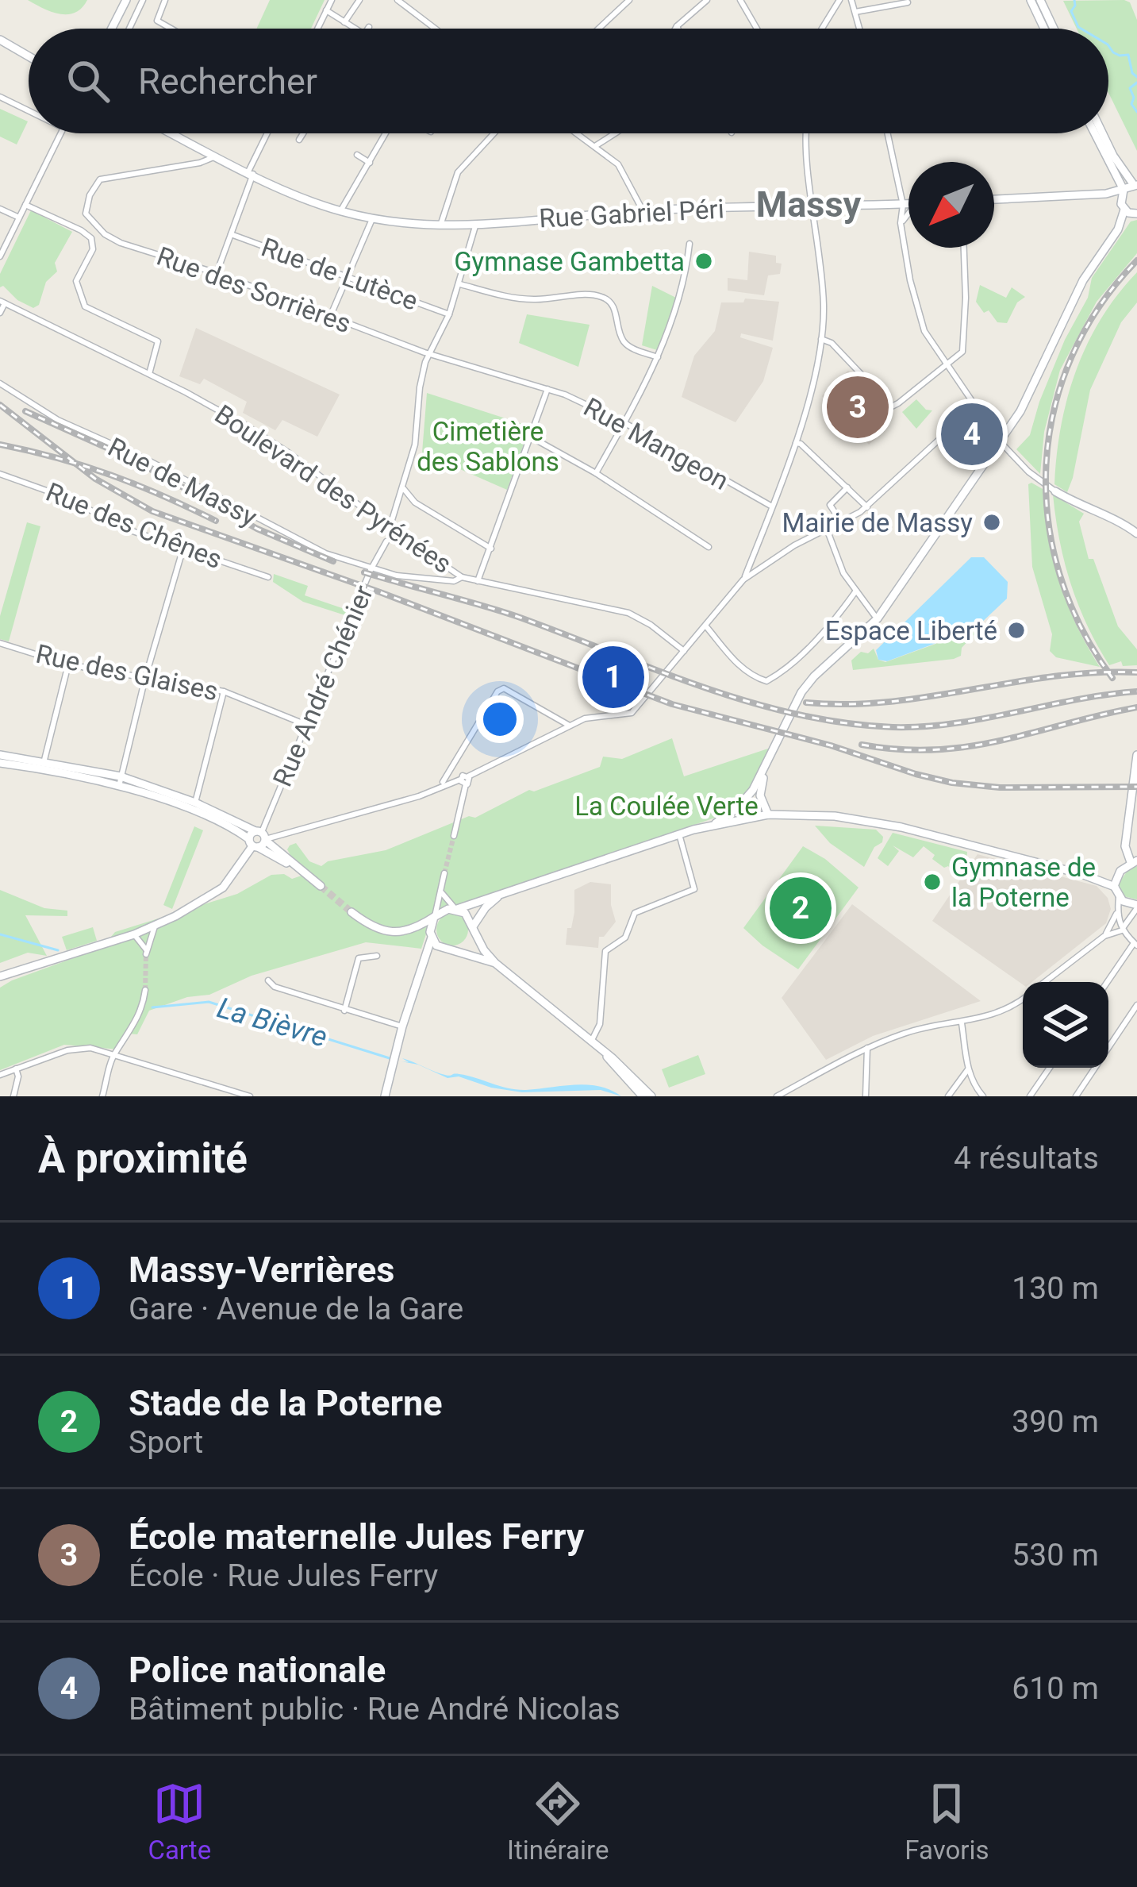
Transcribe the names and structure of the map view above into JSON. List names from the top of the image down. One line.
{"streets":{"main road":["Rue Gabriel Péri"],"street":["Rue de Lutèce","Rue des Sorrières","Rue Mangeon","Rue de Massy","Boulevard des Pyrénées","Rue des Chênes","Rue des Glaises","Rue André Chénier"]},"crossings":[["Rue Gabriel Péri","Rue des Sorrières"],["Rue des Sorrières","Rue Mangeon"],["Rue de Massy","Boulevard des Pyrénées"],["Rue de Massy","Rue André Chénier"],["Rue des Glaises","Rue André Chénier"]],"districts":["Massy"],"water":["La Bièvre"],"parks":["Cimetière des Sablons","La Coulée Verte"],"places":["Gymnase Gambetta","Mairie de Massy","Espace Liberté","Gymnase de la Poterne"],"north":"bottom left","page":{"search":"Rechercher","pins":["3","4","1","2"],"heading":["À proximité","4 résultats"],"list":[{"mark":"1","name":"Massy-Verrières","note":"Gare · Avenue de la Gare","value":"130 m"},{"mark":"2","name":"Stade de la Poterne","note":"Sport","value":"390 m"},{"mark":"3","name":"École maternelle Jules Ferry","note":"École · Rue Jules Ferry","value":"530 m"},{"mark":"4","name":"Police nationale","note":"Bâtiment public · Rue André Nicolas","value":"610 m"}],"nav":["Carte","Itinéraire","Favoris"]}}
